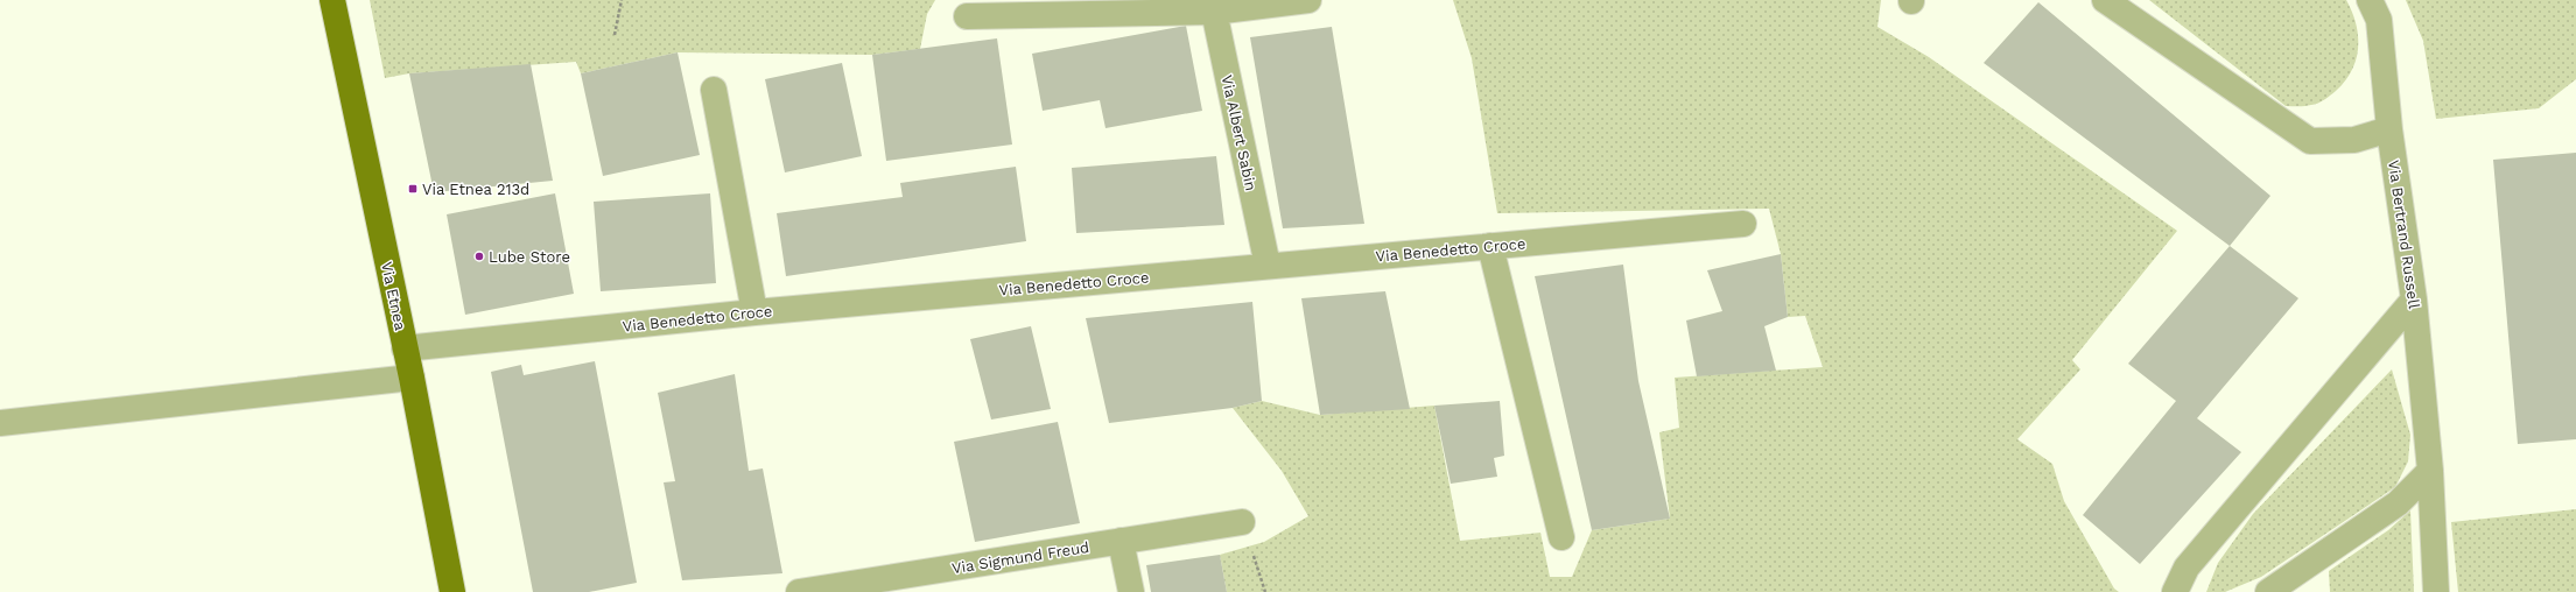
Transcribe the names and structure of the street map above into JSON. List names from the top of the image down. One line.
{"streets":{"main road":["Via Etnea"],"street":["Via Albert Sabin","Via Bertrand Russell","Via Benedetto Croce","Via Sigmund Freud"]},"crossings":[["Via Albert Sabin","Via Benedetto Croce"],["Via Benedetto Croce","Via Etnea"]],"places":{"transit":["Via Etnea 213d"],"other":["Lube Store"]}}
